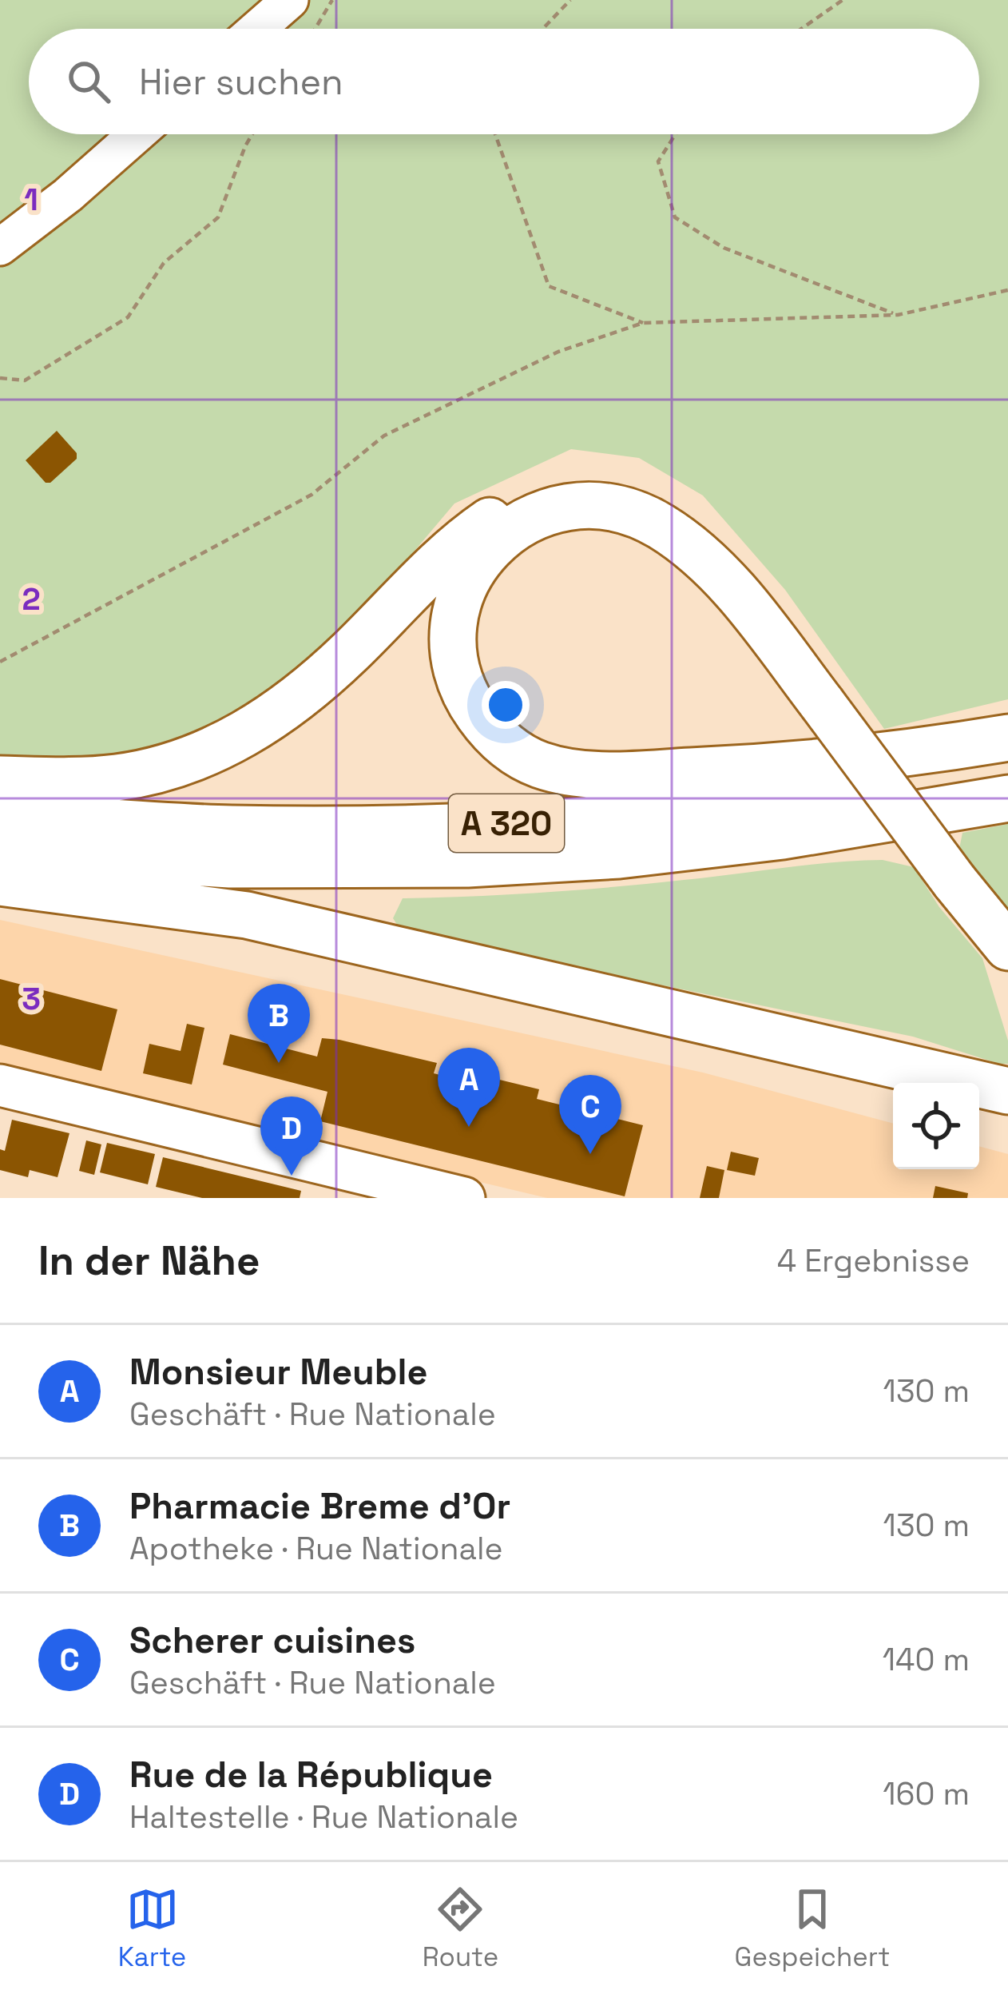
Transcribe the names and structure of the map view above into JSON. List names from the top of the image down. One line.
{"streets":{"highway":["A 320"]},"page":{"search":"Hier suchen","pins":["B","A","C","D"],"heading":["In der Nähe","4 Ergebnisse"],"list":[{"mark":"A","name":"Monsieur Meuble","note":"Geschäft · Rue Nationale","value":"130 m"},{"mark":"B","name":"Pharmacie Breme d'Or","note":"Apotheke · Rue Nationale","value":"130 m"},{"mark":"C","name":"Scherer cuisines","note":"Geschäft · Rue Nationale","value":"140 m"},{"mark":"D","name":"Rue de la République","note":"Haltestelle · Rue Nationale","value":"160 m"}],"nav":["Karte","Route","Gespeichert"]},"grid":{"rows":["1","2","3"]}}
